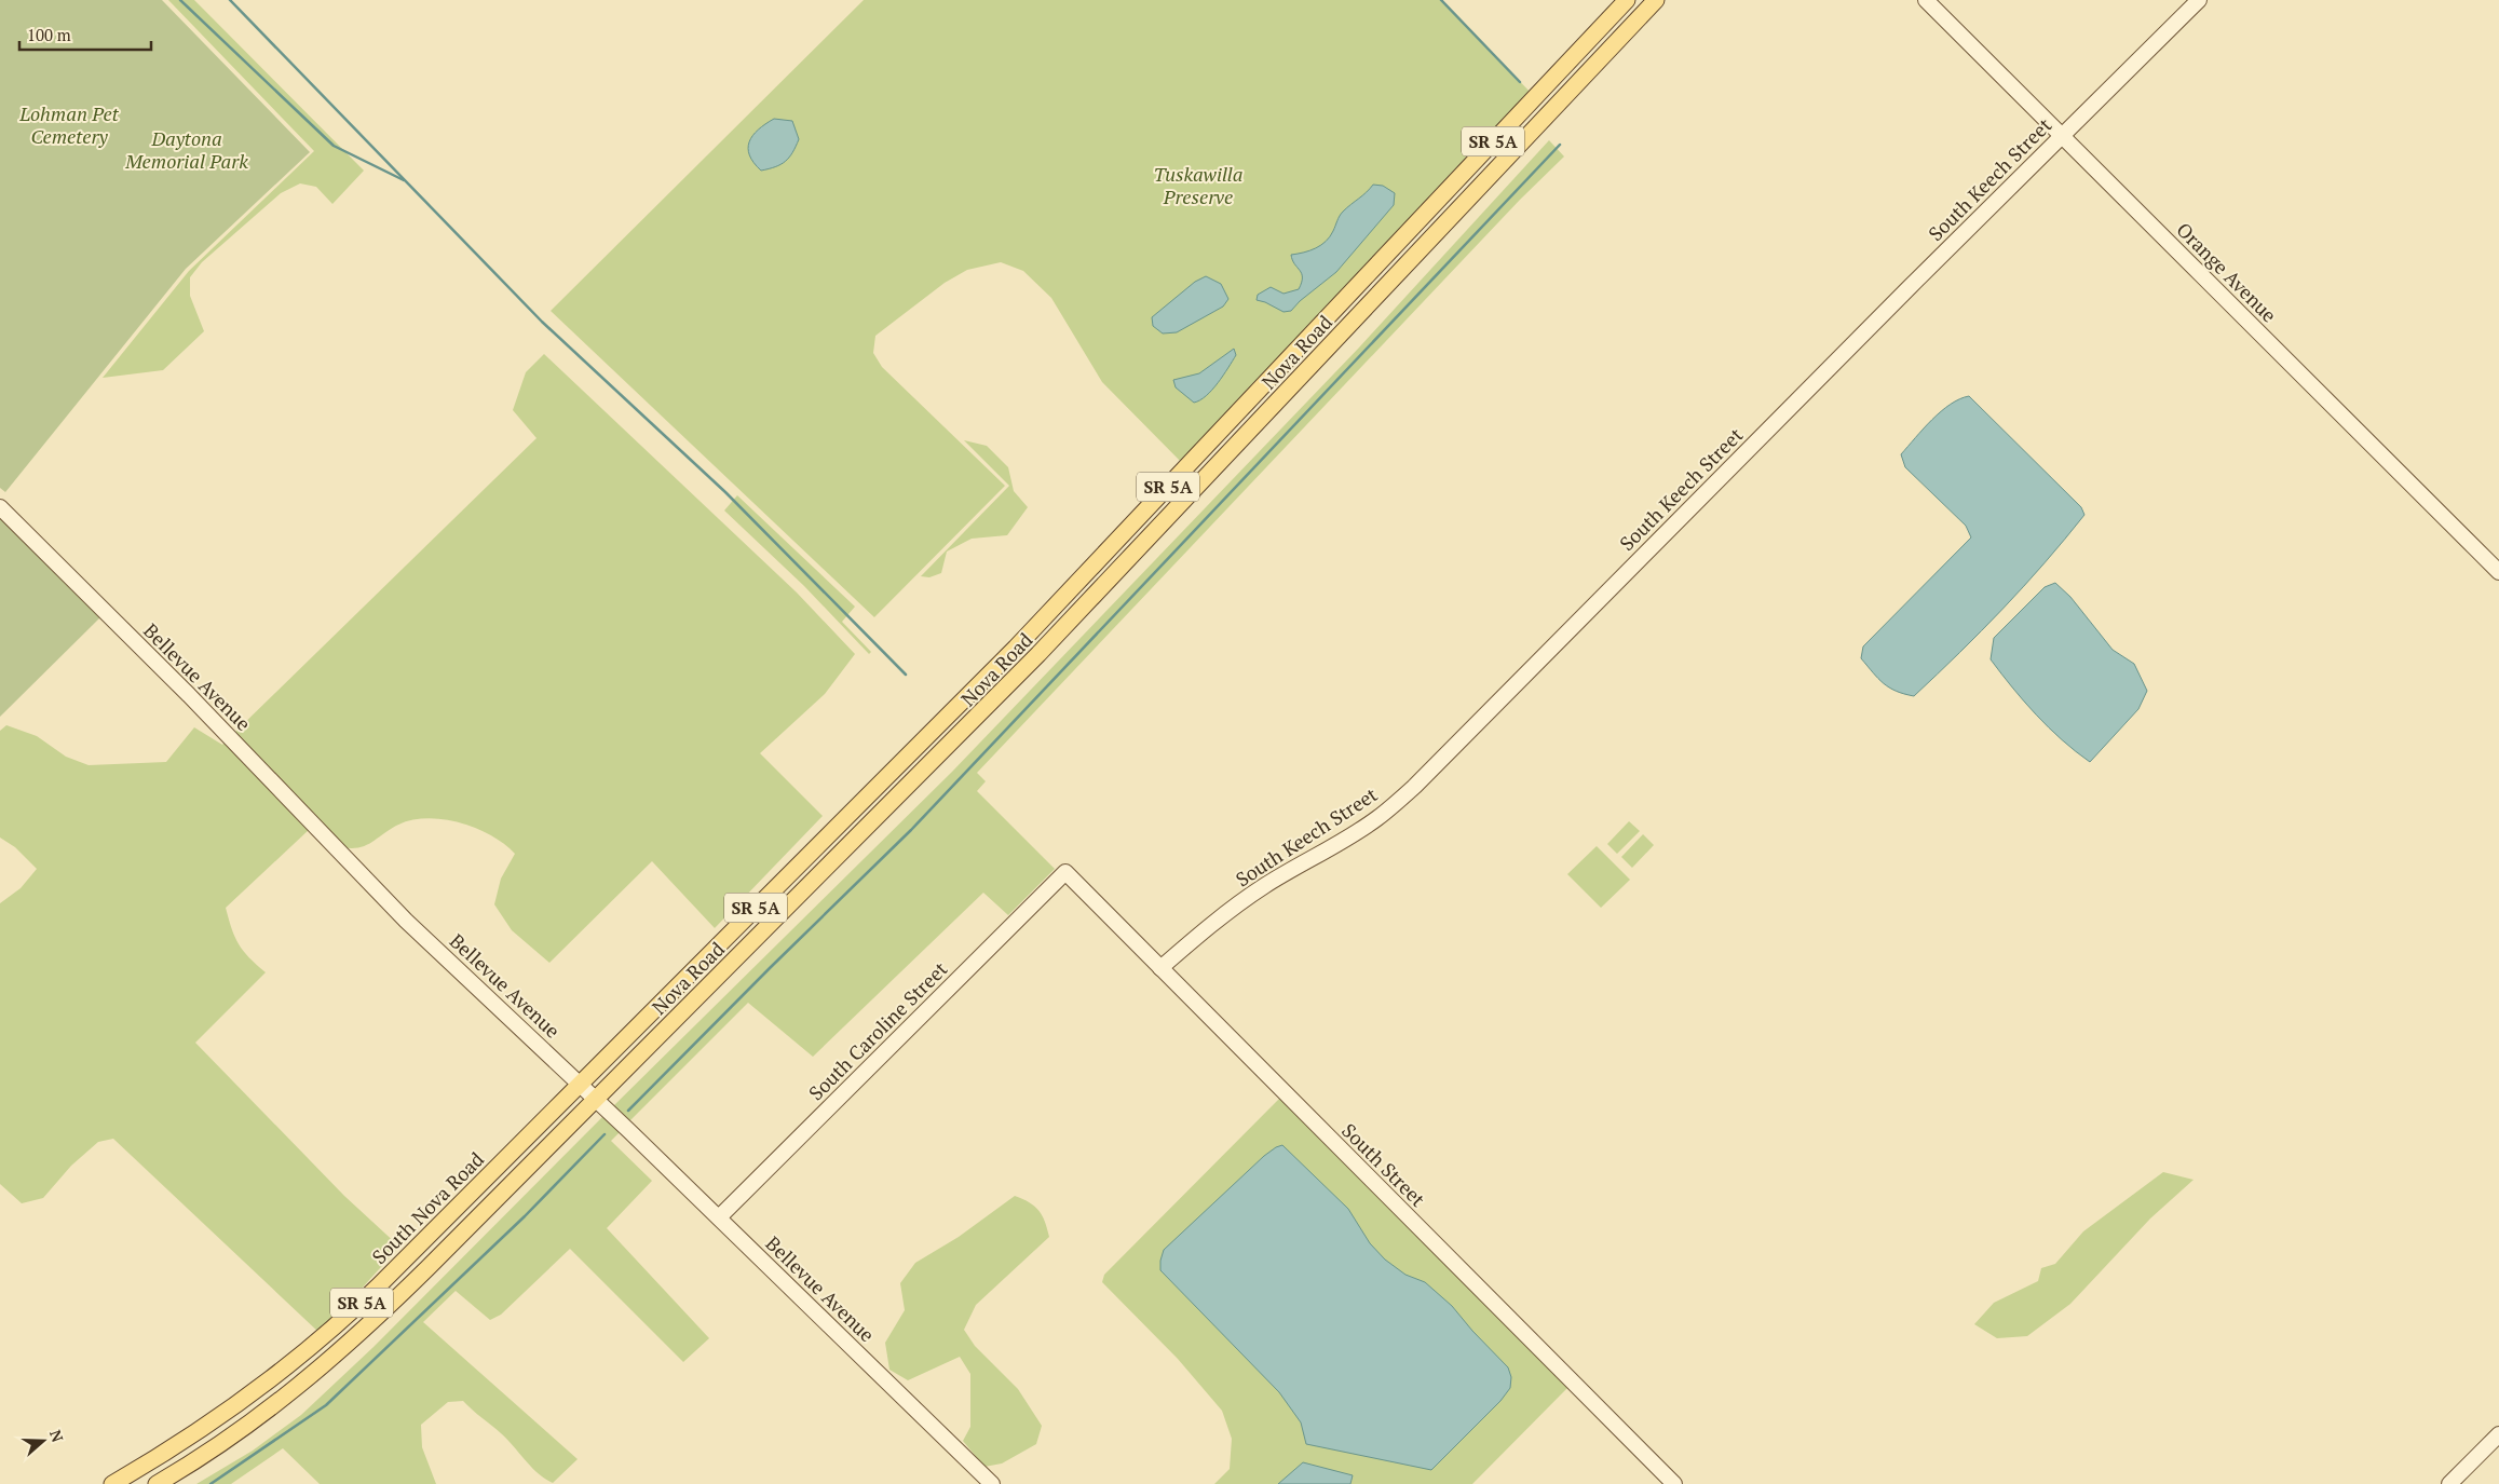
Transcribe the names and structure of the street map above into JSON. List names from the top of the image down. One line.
{"streets":{"main road":["SR 5A","Nova Road","South Nova Road"],"street":["South Keech Street","Orange Avenue","Bellevue Avenue","South Caroline Street","South Street"]},"crossings":[["SR 5A","Nova Road"],["SR 5A","Bellevue Avenue"],["South Keech Street","Orange Avenue"],["South Keech Street","South Street"],["Nova Road","Bellevue Avenue"],["Nova Road","South Nova Road"],["Bellevue Avenue","South Caroline Street"],["Bellevue Avenue","South Nova Road"],["South Caroline Street","South Street"]],"parks":["Lohman Pet Cemetery","Daytona Memorial Park","Tuskawilla Preserve"],"scale_bar":"100 m","north":"right"}
